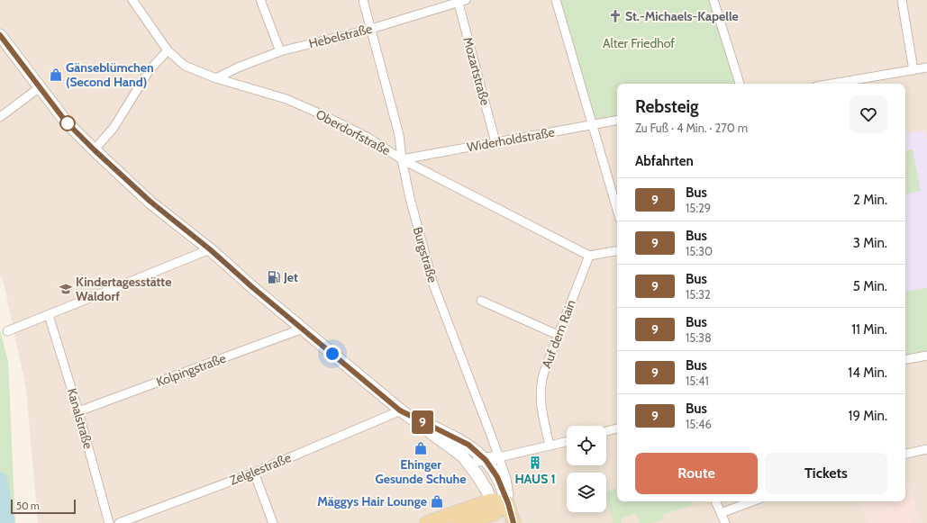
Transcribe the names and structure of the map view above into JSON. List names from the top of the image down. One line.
{"streets":{"street":["Hebelstraße","Mozartstraße","Oberdorfstraße","Widerholdstraße","Burgstraße","Auf dem Rain","Kolpingstraße","Kanalstraße","Zelglestraße"]},"crossings":[["Hebelstraße","Mozartstraße"],["Hebelstraße","Oberdorfstraße"],["Hebelstraße","Burgstraße"],["Mozartstraße","Widerholdstraße"],["Oberdorfstraße","Widerholdstraße"],["Oberdorfstraße","Burgstraße"],["Oberdorfstraße","Auf dem Rain"],["Widerholdstraße","Burgstraße"],["Kolpingstraße","Kanalstraße"]],"parks":["Alter Friedhof"],"places":{"church":["St.-Michaels-Kapelle"],"shop":["Gänseblümchen (Second Hand)","Ehinger Gesunde Schuhe","Mäggys Hair Lounge"],"fuel station":["Jet"],"school or university":["Kindertagesstätte Waldorf"],"building":["HAUS 1"]},"lines":["bus line 9"],"scale_bar":"50 m","page":{"on_map":"9","heading":[["Rebsteig","Zu Fuß · 4 Min. · 270 m"],"Abfahrten"],"list":[{"mark":"9","name":"Bus","note":"15:29","value":"2 Min."},{"mark":"9","name":"Bus","note":"15:30","value":"3 Min."},{"mark":"9","name":"Bus","note":"15:32","value":"5 Min."},{"mark":"9","name":"Bus","note":"15:38","value":"11 Min."},{"mark":"9","name":"Bus","note":"15:41","value":"14 Min."},{"mark":"9","name":"Bus","note":"15:46","value":"19 Min."}],"buttons":["Route","Tickets"],"scale":"50 m"}}
